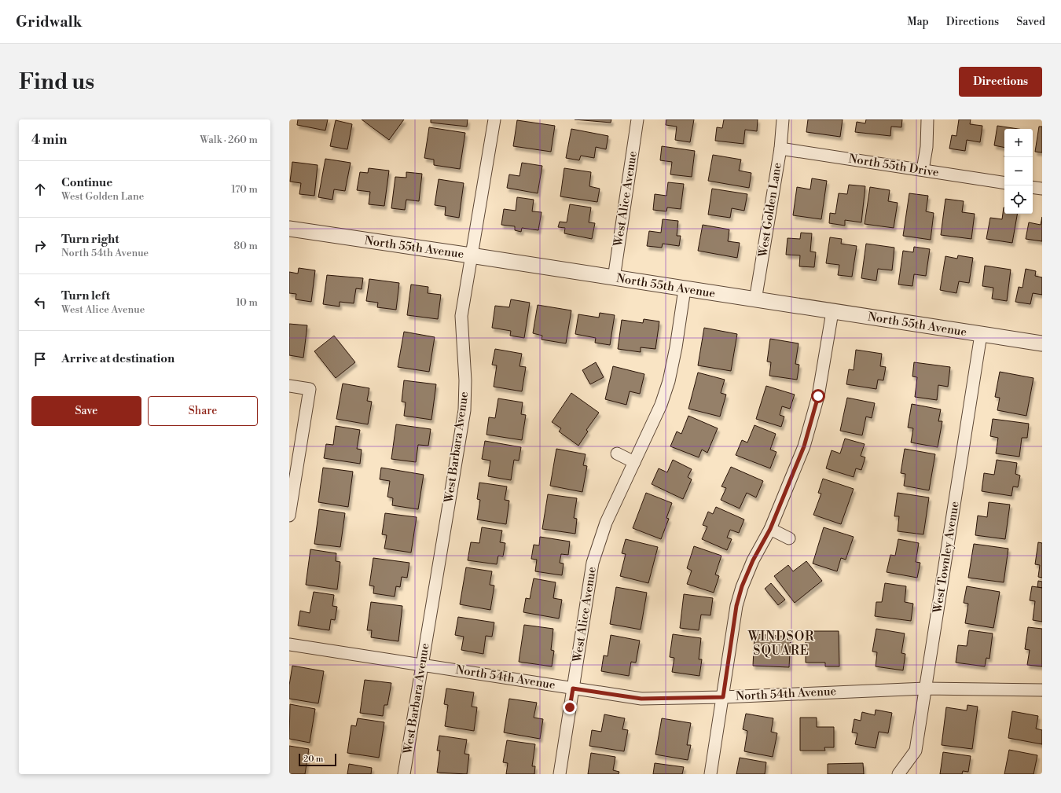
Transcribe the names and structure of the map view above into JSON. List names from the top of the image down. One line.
{"streets":{"street":["North 55th Drive","West Alice Avenue","West Golden Lane","North 55th Avenue","West Barbara Avenue","West Townley Avenue","North 54th Avenue"]},"crossings":[["North 55th Drive","West Golden Lane"],["West Alice Avenue","North 55th Avenue"],["West Alice Avenue","North 54th Avenue"],["West Golden Lane","North 55th Avenue"],["North 55th Avenue","West Barbara Avenue"],["North 55th Avenue","West Townley Avenue"],["West Barbara Avenue","North 54th Avenue"],["West Townley Avenue","North 54th Avenue"]],"districts":["WINDSOR SQUARE"],"scale_bar":"20 m","page":{"header":"Gridwalk","nav":["Map","Directions","Saved"],"buttons":["Directions",["Save","Share"]],"title":"Find us","heading":["4 min","Walk · 260 m"],"map_buttons":["+","−"],"list":[["Continue","West Golden Lane","170 m"],["Turn right","North 54th Avenue","80 m"],["Turn left","West Alice Avenue","10 m"],"Arrive at destination"],"scale":"20 m"}}
